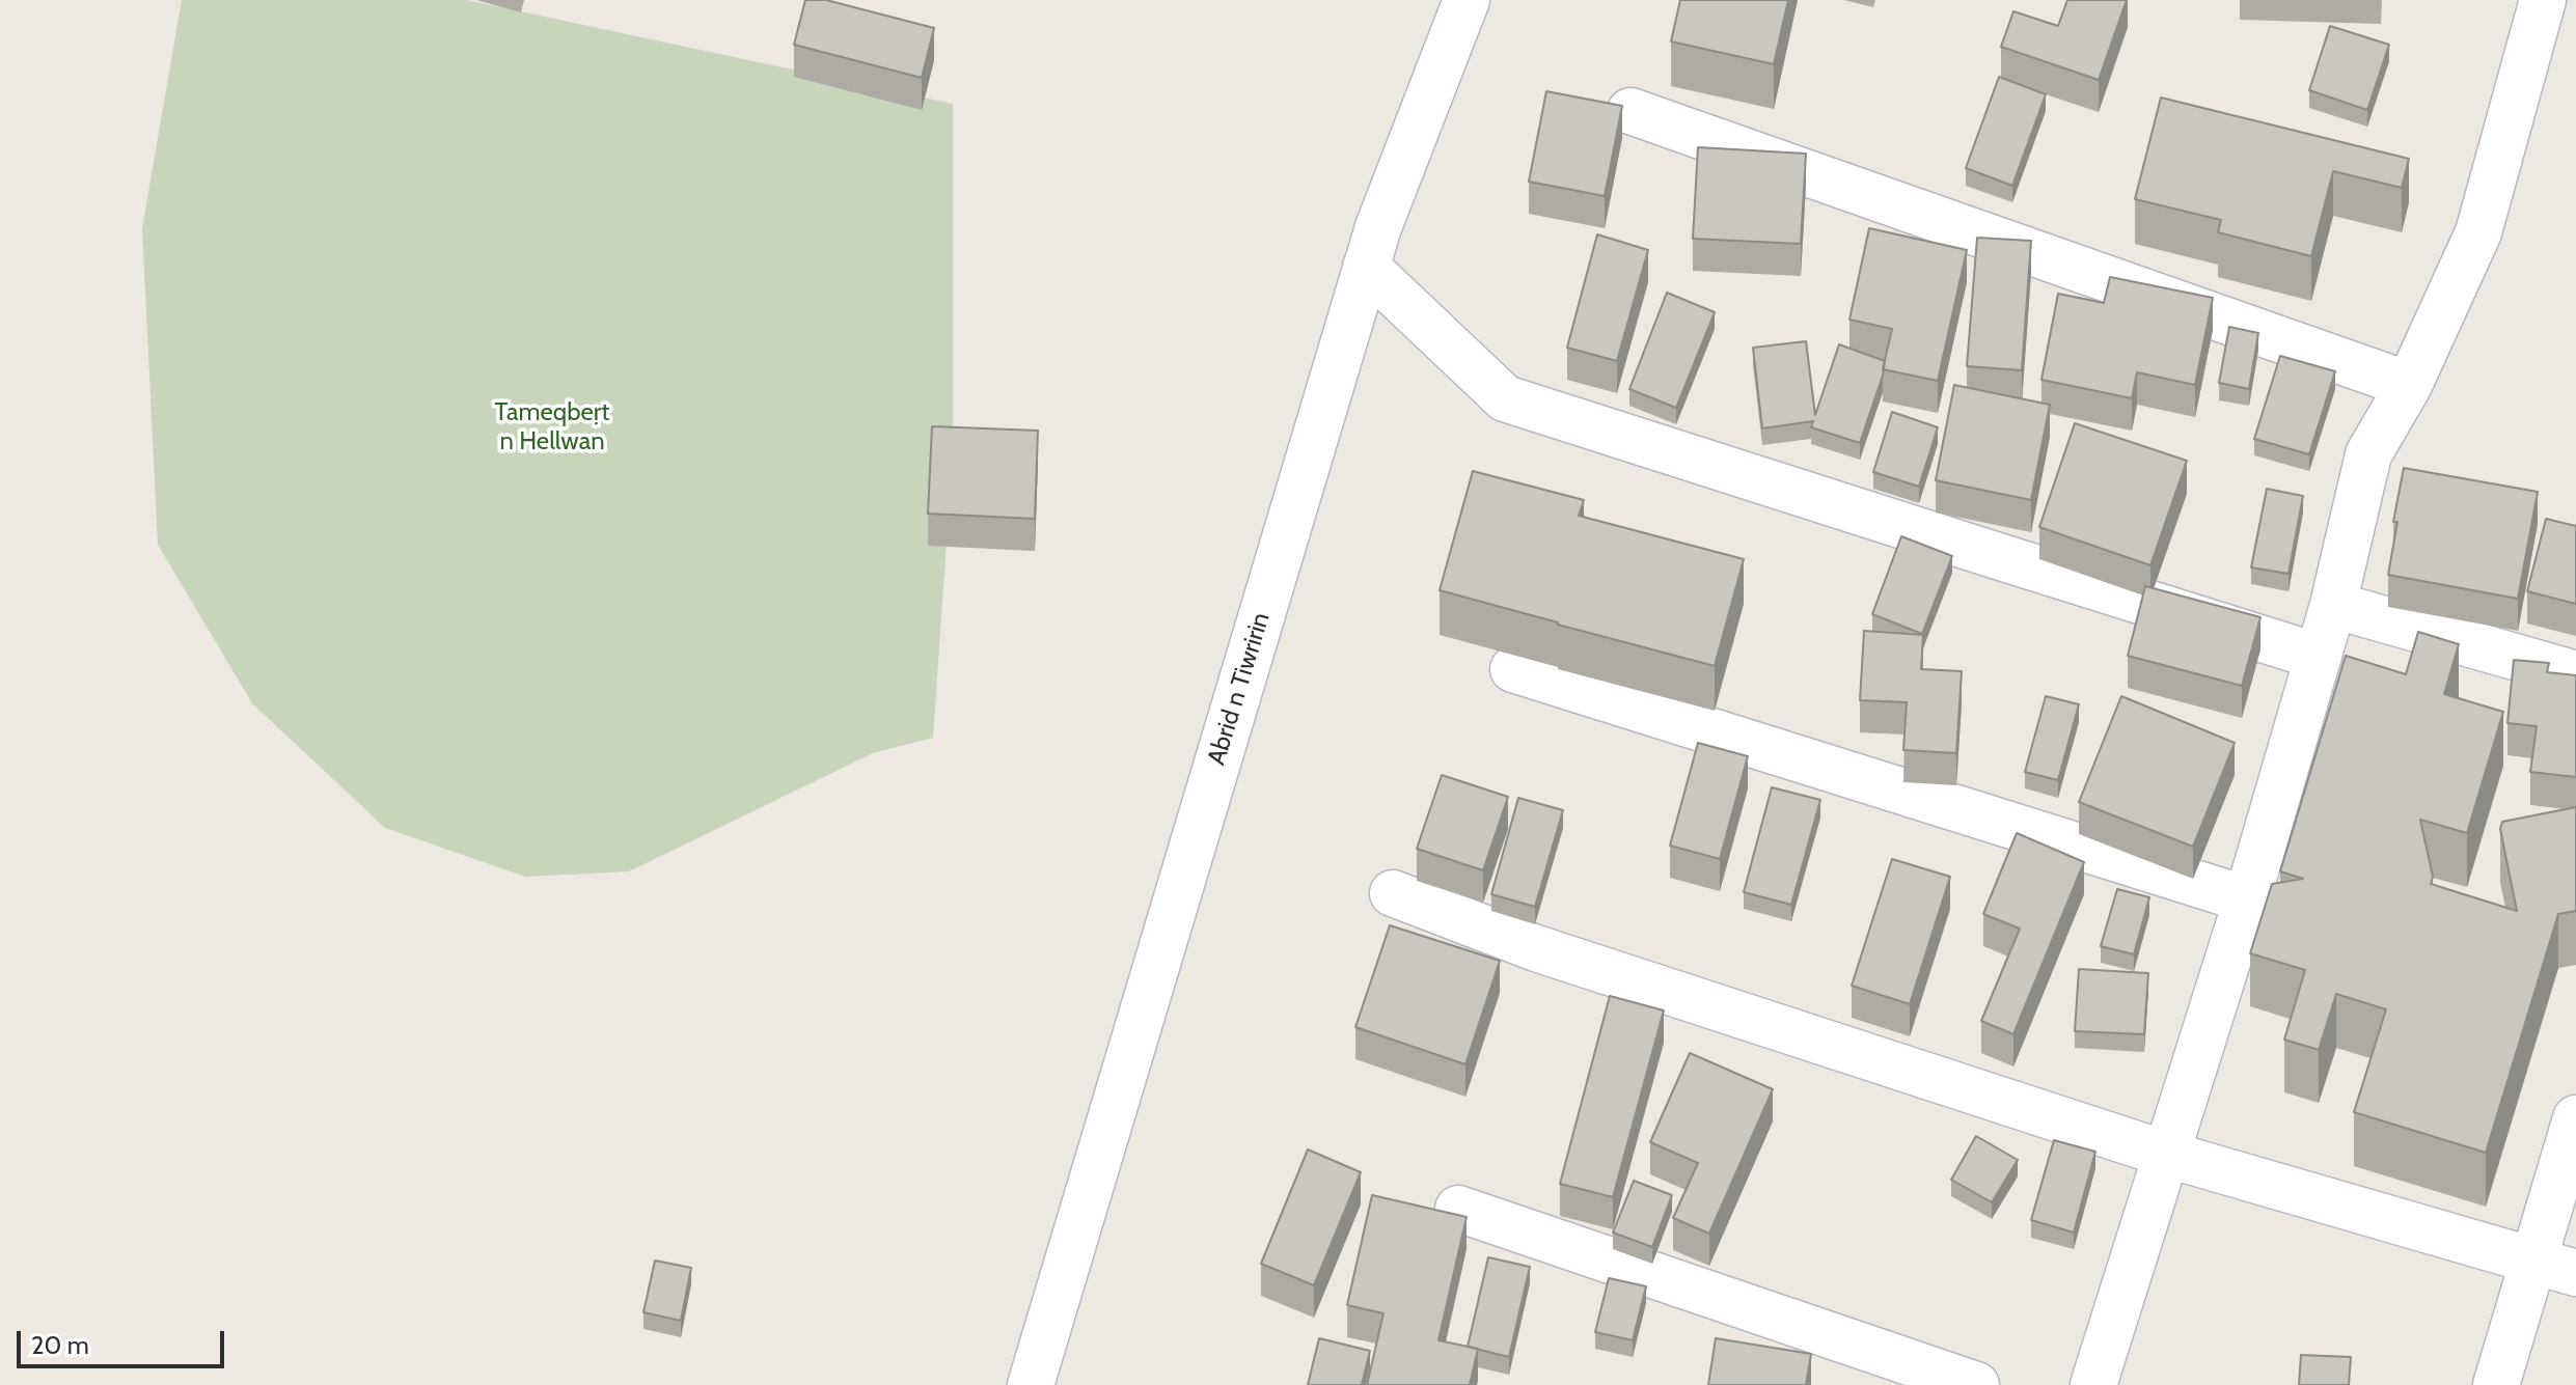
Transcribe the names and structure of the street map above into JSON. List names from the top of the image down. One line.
{"streets":{"street":["Abrid n Tiwririn"]},"parks":["Tameqbeṛt n Hellwan"],"scale_bar":"20 m"}
